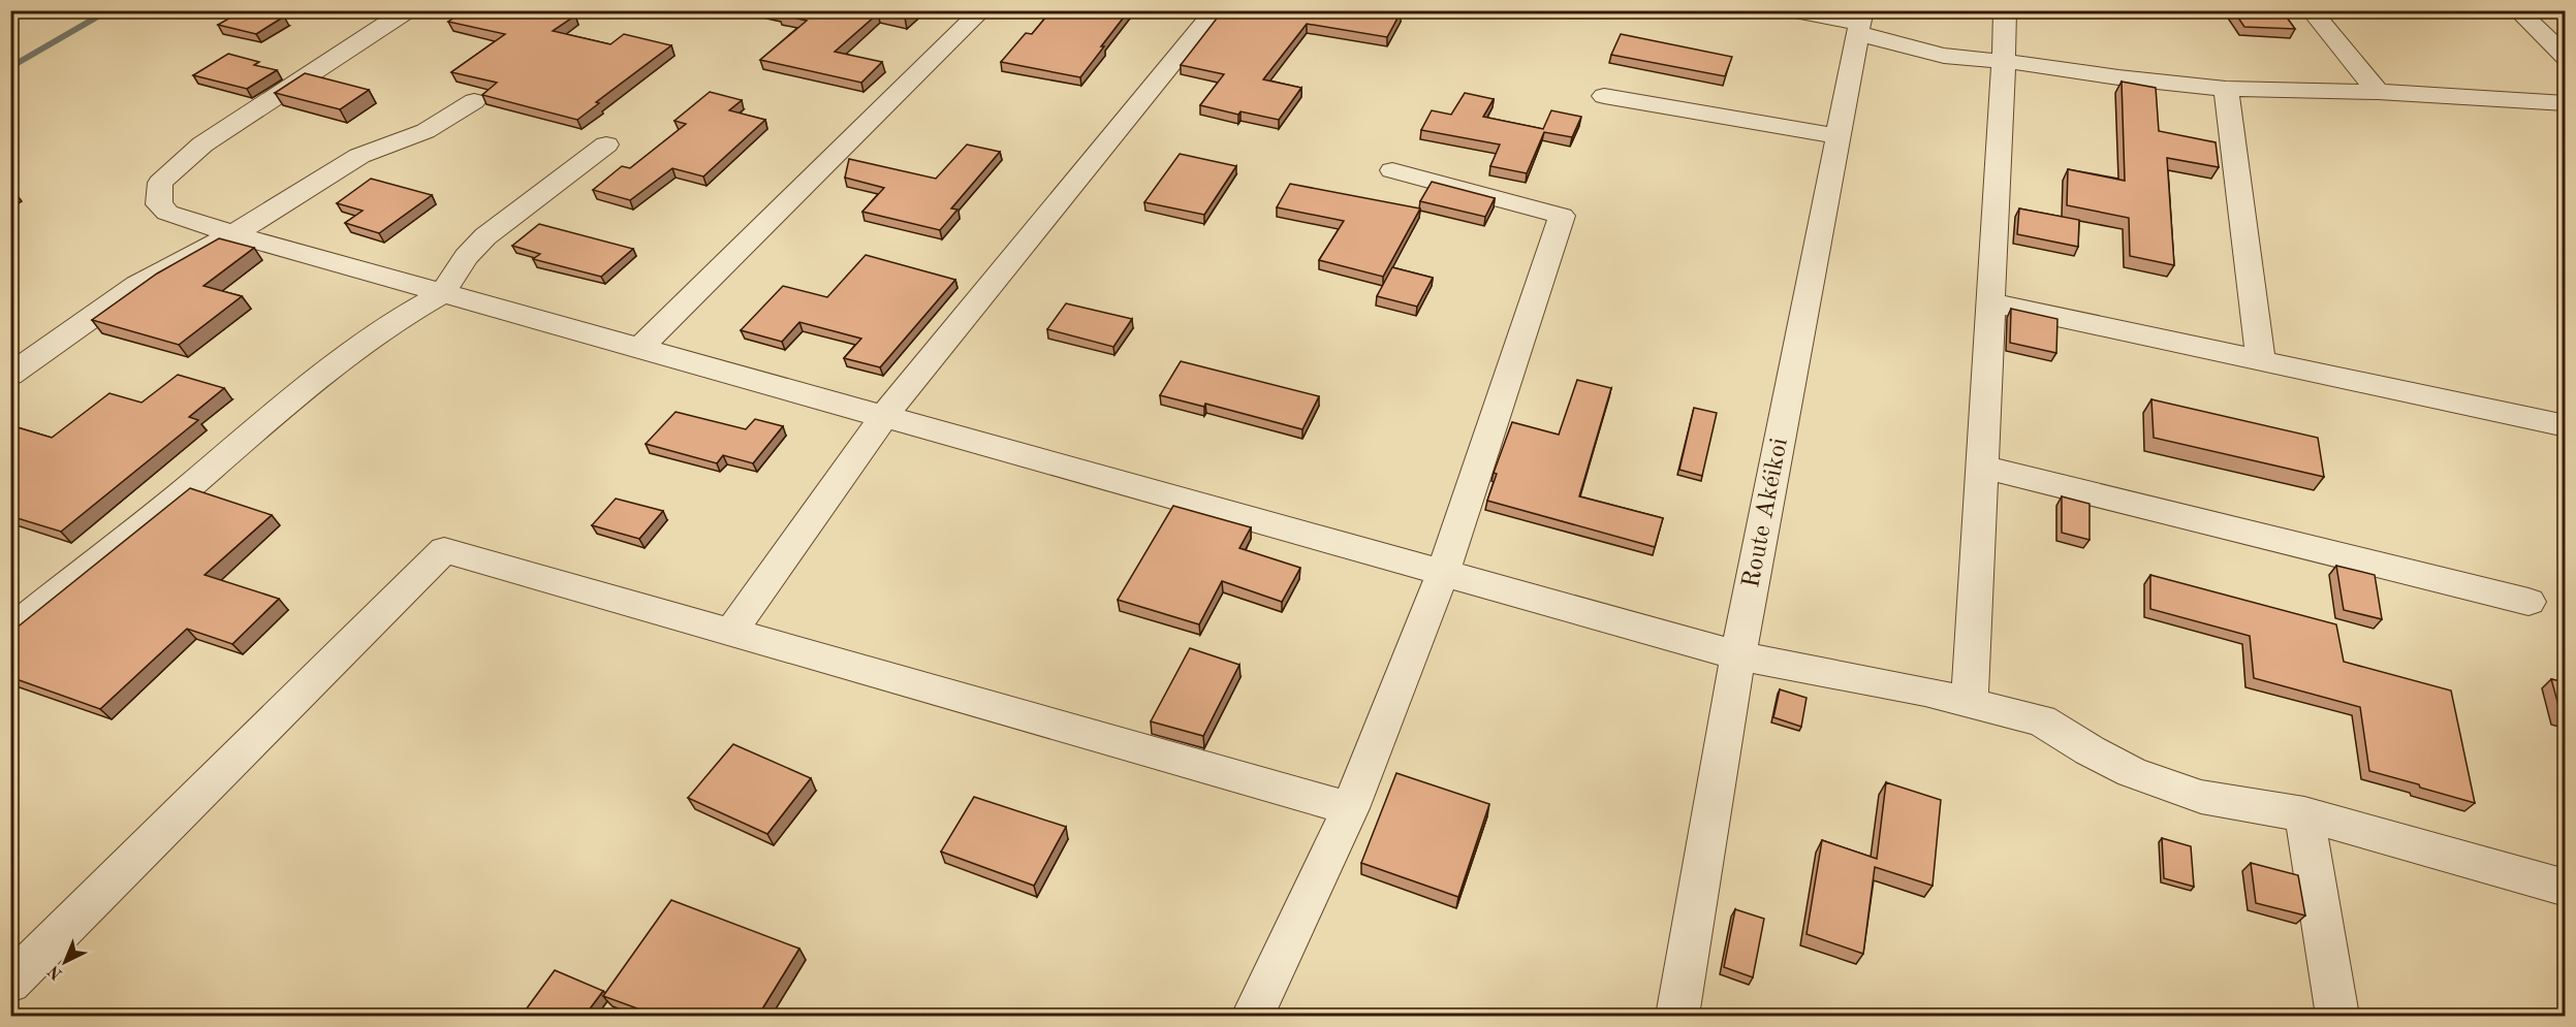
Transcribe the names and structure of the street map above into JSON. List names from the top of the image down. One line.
{"streets":{"street":["Route Akéikoi"]},"north":"bottom left"}
